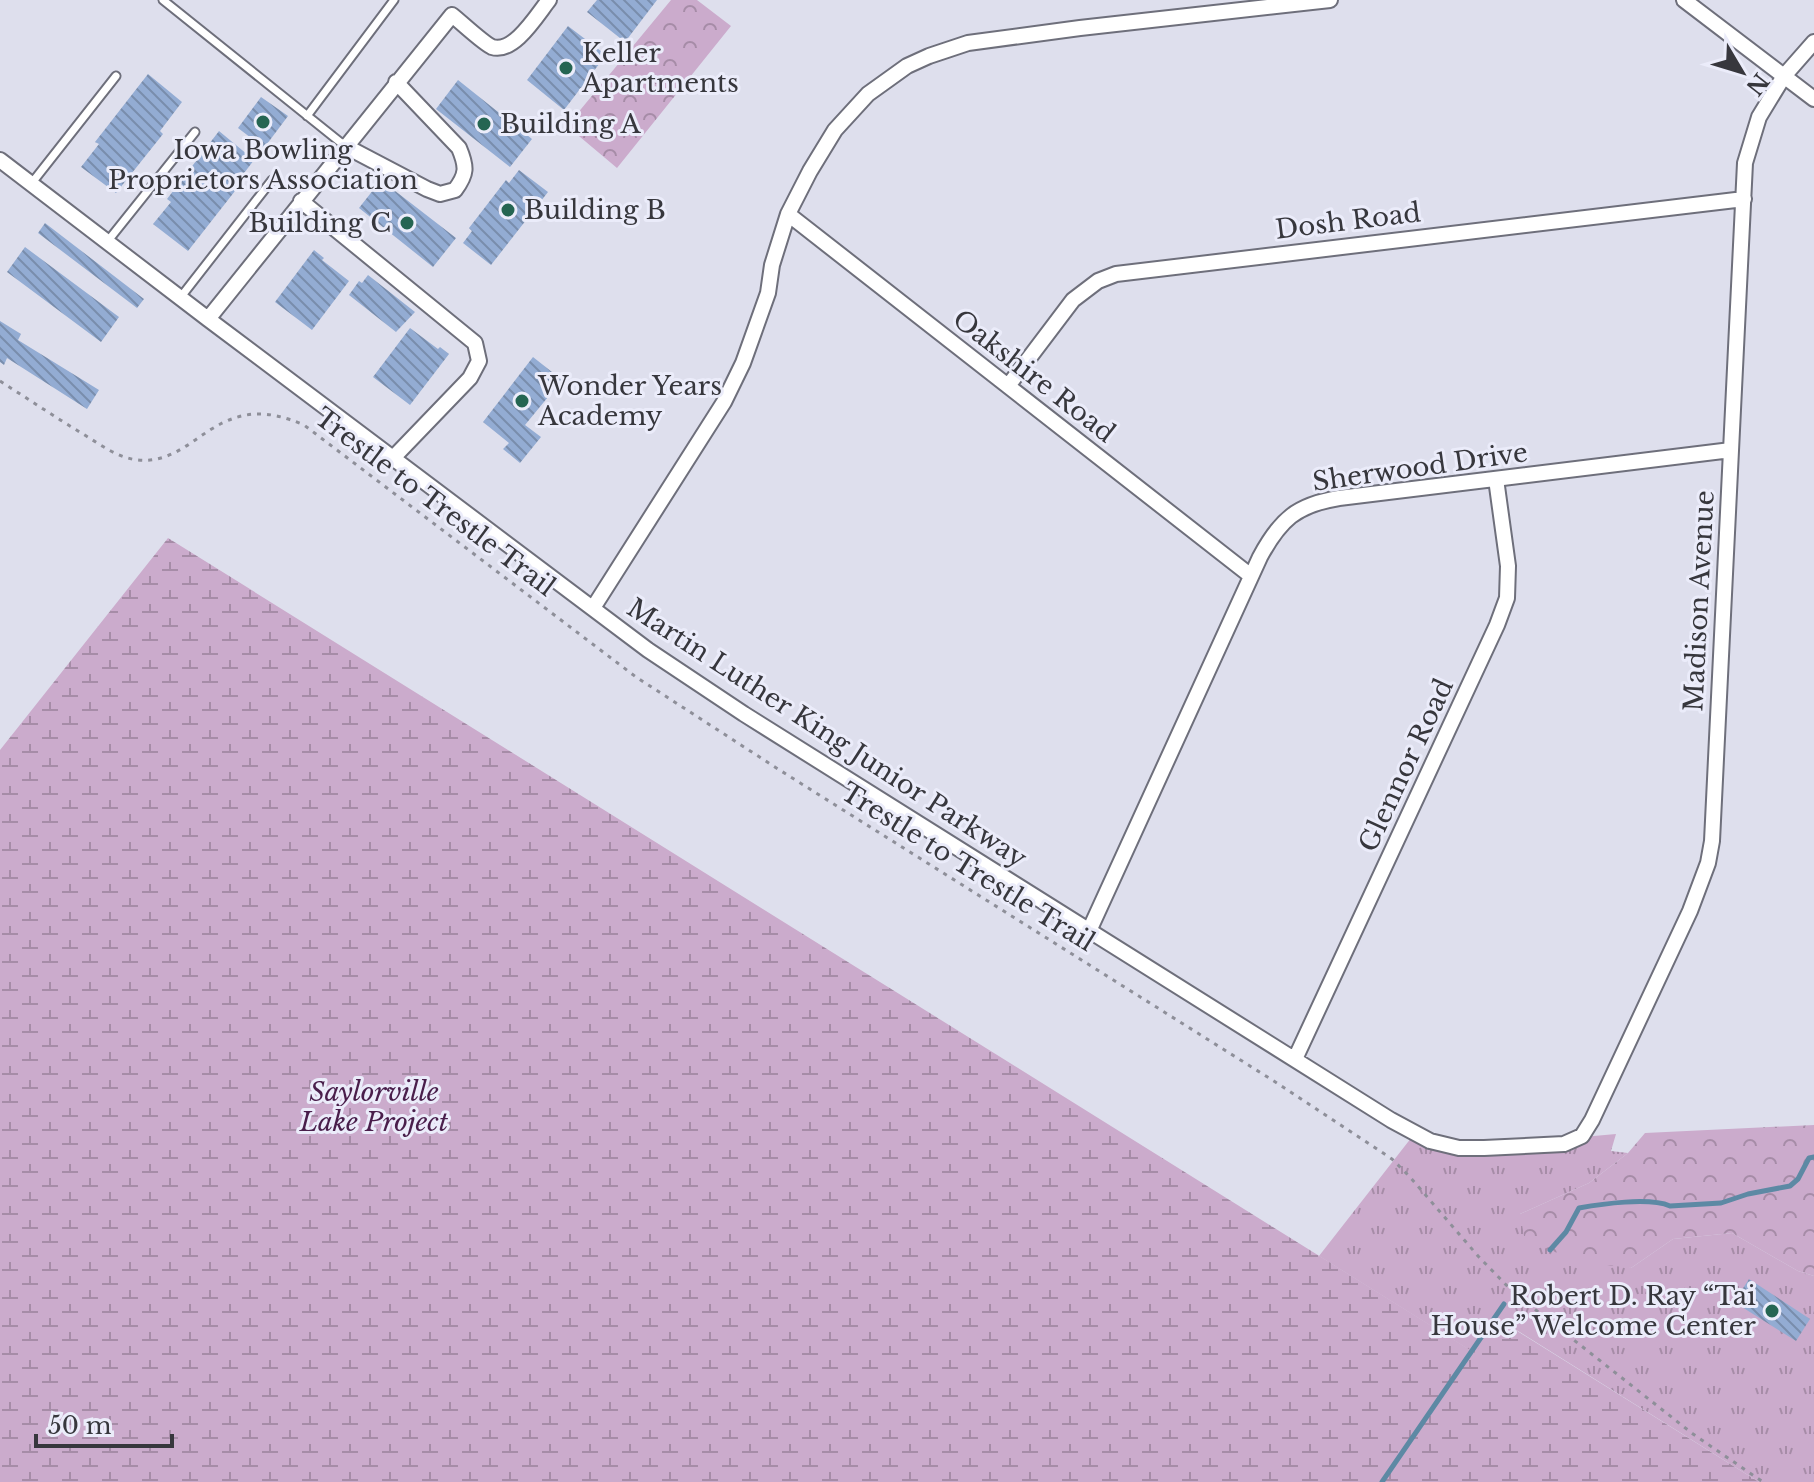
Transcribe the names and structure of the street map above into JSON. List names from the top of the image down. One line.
{"streets":{"street":["Dosh Road","Oakshire Road","Sherwood Drive","Madison Avenue","Martin Luther King Junior Parkway","Glennor Road"],"path":["Trestle to Trestle Trail"]},"crossings":[["Dosh Road","Oakshire Road"],["Dosh Road","Madison Avenue"],["Oakshire Road","Sherwood Drive"],["Sherwood Drive","Madison Avenue"],["Sherwood Drive","Martin Luther King Junior Parkway"],["Sherwood Drive","Glennor Road"],["Madison Avenue","Martin Luther King Junior Parkway"],["Martin Luther King Junior Parkway","Glennor Road"]],"parks":["Saylorville Lake Project"],"places":["Keller Apartments","Iowa Bowling Proprietors Association","Building A","Building B","Building C","Wonder Years Academy","Robert D. Ray “Tai House” Welcome Center"],"scale_bar":"50 m","north":"bottom right"}
